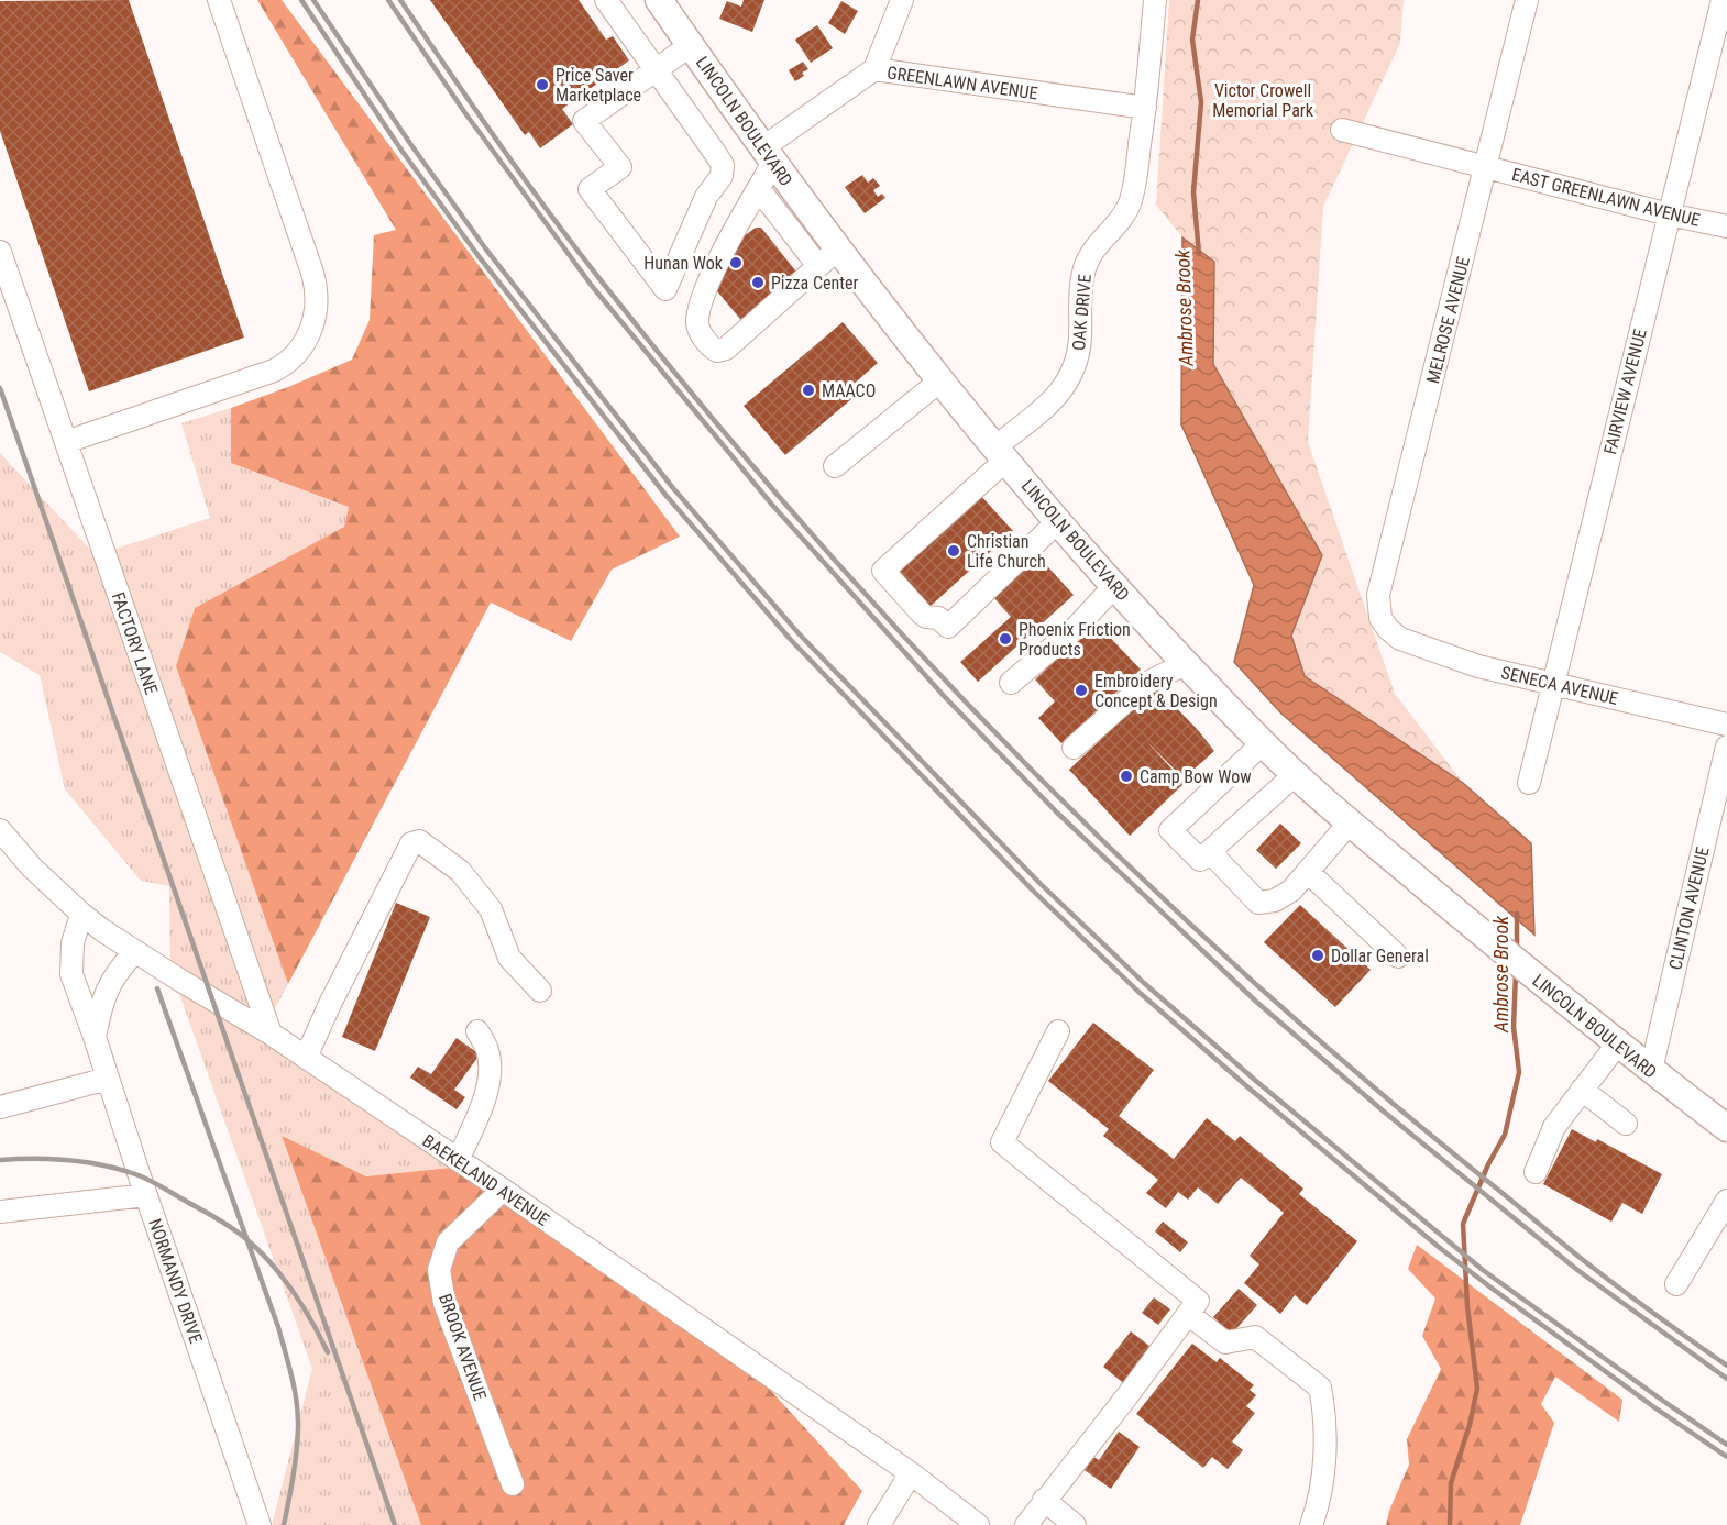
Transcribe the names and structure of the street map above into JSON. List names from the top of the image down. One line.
{"streets":{"main road":["LINCOLN BOULEVARD"],"street":["GREENLAWN AVENUE","EAST GREENLAWN AVENUE","OAK DRIVE","MELROSE AVENUE","FAIRVIEW AVENUE","FACTORY LANE","SENECA AVENUE","CLINTON AVENUE","BAEKELAND AVENUE","NORMANDY DRIVE","BROOK AVENUE"]},"crossings":[["GREENLAWN AVENUE","LINCOLN BOULEVARD"],["GREENLAWN AVENUE","OAK DRIVE"],["LINCOLN BOULEVARD","OAK DRIVE"],["LINCOLN BOULEVARD","CLINTON AVENUE"],["EAST GREENLAWN AVENUE","MELROSE AVENUE"],["EAST GREENLAWN AVENUE","FAIRVIEW AVENUE"],["MELROSE AVENUE","SENECA AVENUE"],["FAIRVIEW AVENUE","SENECA AVENUE"],["FACTORY LANE","BAEKELAND AVENUE"],["BAEKELAND AVENUE","NORMANDY DRIVE"],["BAEKELAND AVENUE","BROOK AVENUE"]],"water":["Ambrose Brook"],"parks":["Victor Crowell Memorial Park"],"places":["Price Saver Marketplace","Hunan Wok","Pizza Center","MAACO","Christian Life Church","Phoenix Friction Products","Embroidery Concept & Design","Camp Bow Wow","Dollar General"]}
